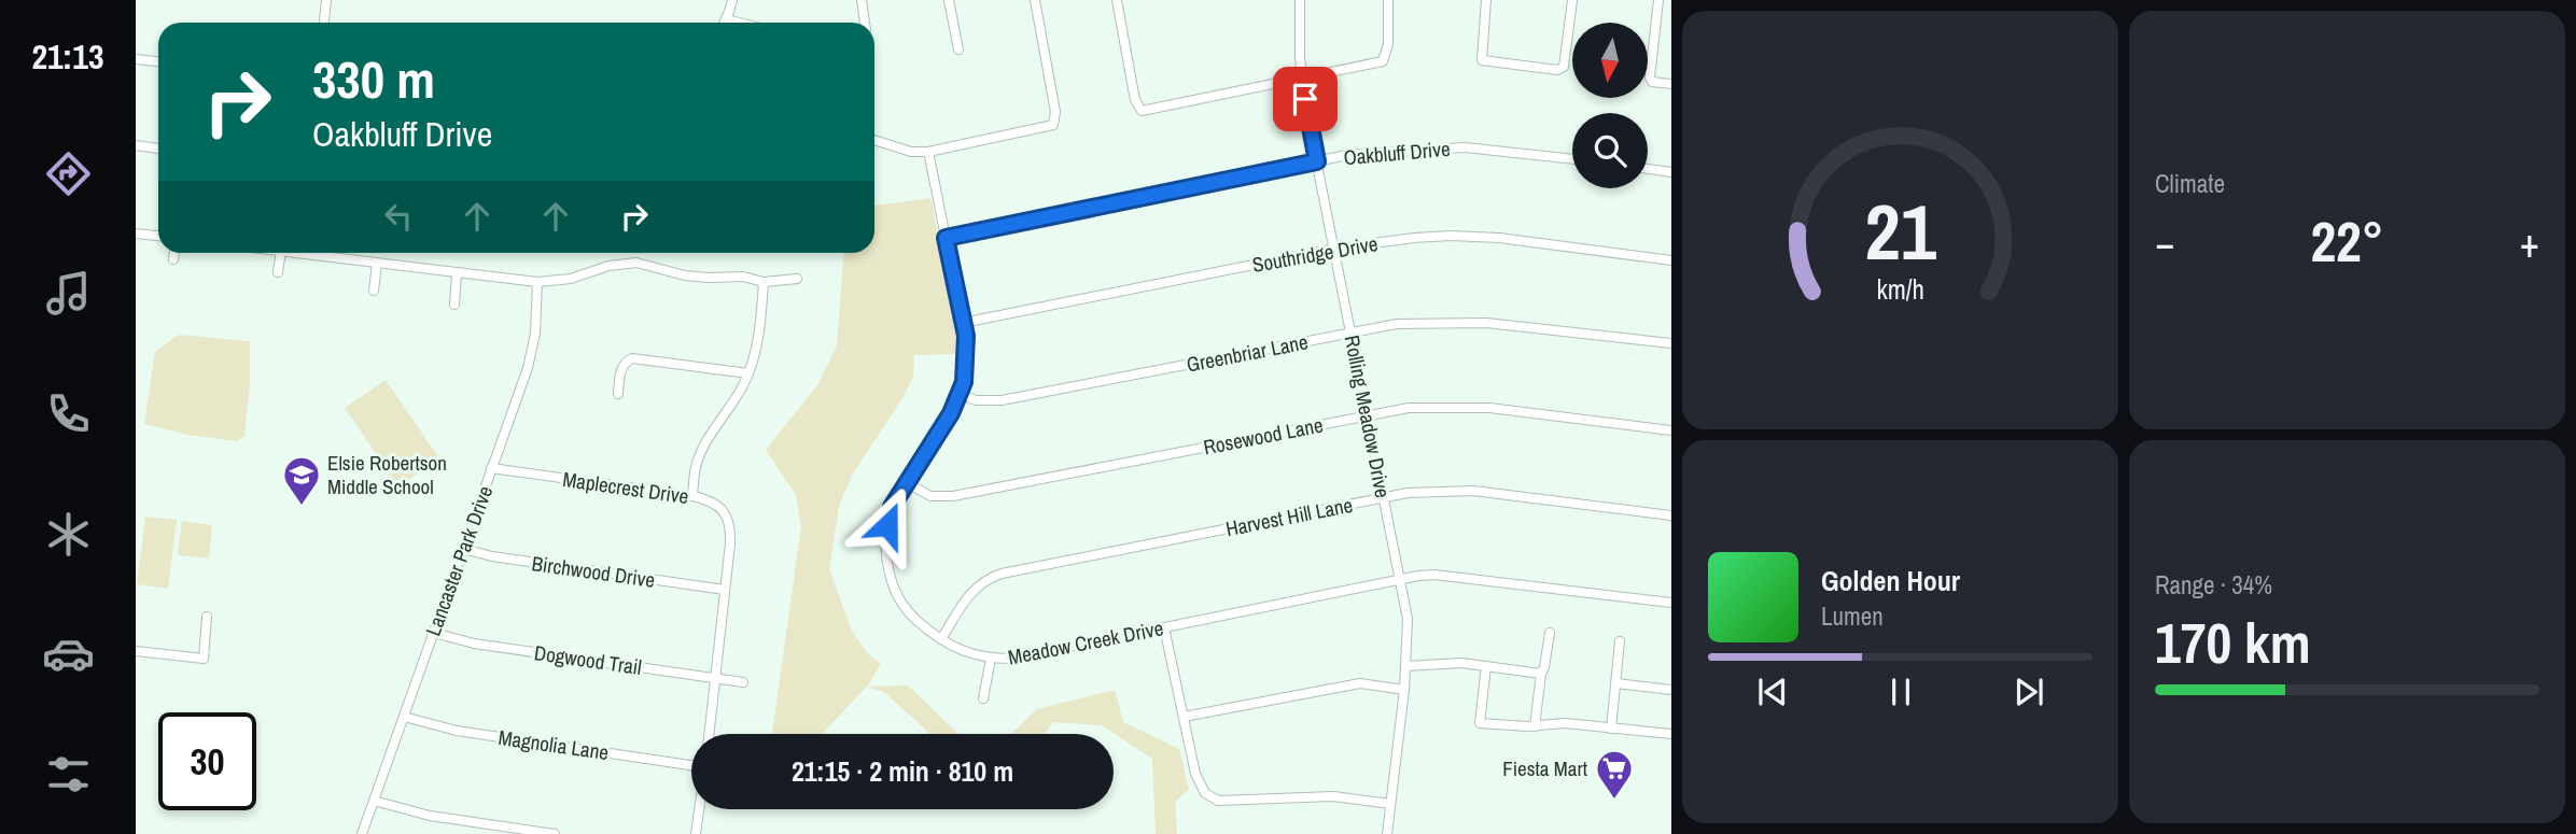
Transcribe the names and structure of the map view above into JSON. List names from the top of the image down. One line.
{"streets":{"street":["Oakbluff Drive","Southridge Drive","Greenbriar Lane","Rolling Meadow Drive","Rosewood Lane","Maplecrest Drive","Harvest Hill Lane","Lancaster Park Drive","Birchwood Drive","Meadow Creek Drive","Dogwood Trail","Magnolia Lane"]},"crossings":[["Oakbluff Drive","Rolling Meadow Drive"],["Oakbluff Drive","Meadow Creek Drive"],["Southridge Drive","Rolling Meadow Drive"],["Southridge Drive","Meadow Creek Drive"],["Greenbriar Lane","Rolling Meadow Drive"],["Greenbriar Lane","Meadow Creek Drive"],["Rolling Meadow Drive","Rosewood Lane"],["Rolling Meadow Drive","Harvest Hill Lane"],["Rolling Meadow Drive","Meadow Creek Drive"],["Rosewood Lane","Meadow Creek Drive"],["Maplecrest Drive","Lancaster Park Drive"],["Maplecrest Drive","Birchwood Drive"],["Harvest Hill Lane","Meadow Creek Drive"],["Lancaster Park Drive","Birchwood Drive"],["Lancaster Park Drive","Dogwood Trail"],["Lancaster Park Drive","Magnolia Lane"]],"places":{"school or university":["Elsie Robertson Middle School"],"supermarket":["Fiesta Mart"]},"north":"bottom","page":{"tabs":"21:13","tile":["Climate",["Range · 34%","170 km"]],"turn":["330 m","Oakbluff Drive"],"heat":["−","22°","+"],"song":["Golden Hour","Lumen"],"limit":"30","trip":"21:15 · 2 min · 810 m","gauge":["21","km/h"]}}
